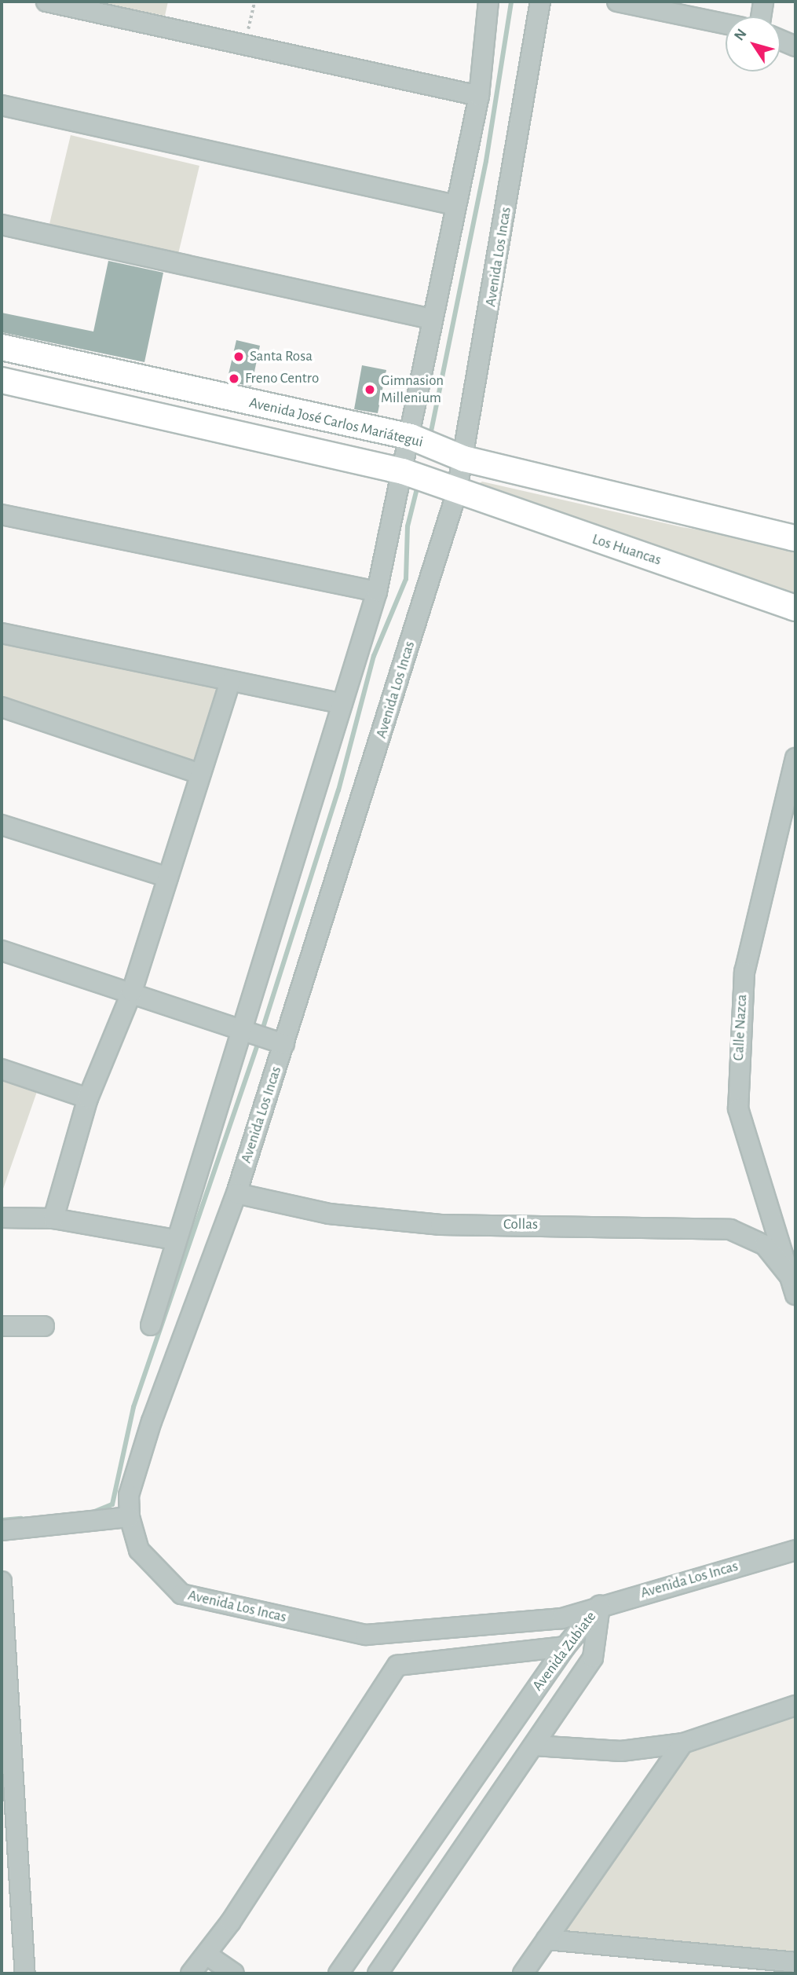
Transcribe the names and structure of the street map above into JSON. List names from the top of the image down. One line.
{"streets":{"main road":["Avenida José Carlos Mariátegui","Los Huancas"],"street":["Avenida Los Incas","Calle Nazca","Collas","Avenida Zubiate"]},"crossings":[["Avenida Los Incas","Avenida José Carlos Mariátegui"],["Avenida Los Incas","Los Huancas"],["Avenida Los Incas","Collas"],["Avenida Los Incas","Avenida Zubiate"],["Calle Nazca","Collas"]],"places":["Santa Rosa","Freno Centro","Gimnasion Millenium"],"north":"top left"}
